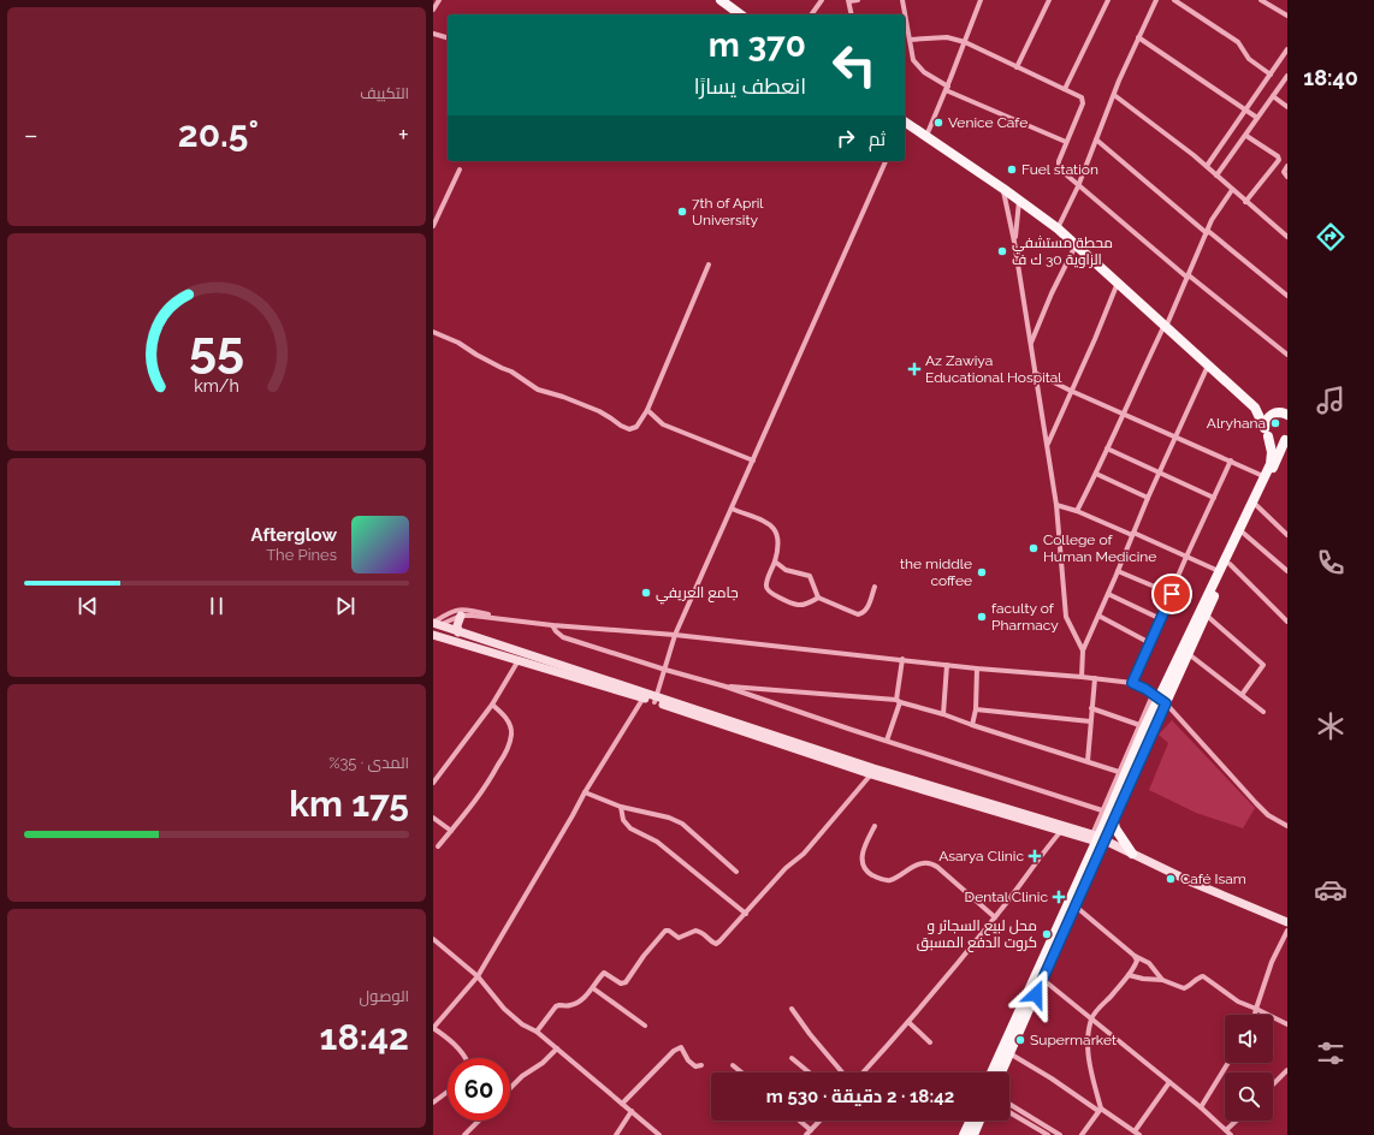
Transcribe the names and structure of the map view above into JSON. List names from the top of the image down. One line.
{"places":{"other":["Venice Cafe","Fuel station","7th of April University","محطة مستشفي الزاوية 30 ك ف","Alryhana","College of Human Medicine","the middle coffee","جامع العريفي","faculty of Pharmacy","Café Isam","محل لبيع السجائر و كروت الدفع المسبق","Supermarket"],"health":["Az Zawiya Educational Hospital","Asarya Clinic","Dental Clinic"]},"page":{"tabs":"18:40","tile":["التكييف",["المدى · 35%","175 km"],["الوصول","18:42"]],"turn":["370 m","انعطف يسارًا"],"heat":["−","20.5°","+"],"then":"ثم","song":["Afterglow","The Pines"],"limit":"60","trip":"18:42 · 2 دقيقة · 530 m","gauge":["55","km/h"]}}
